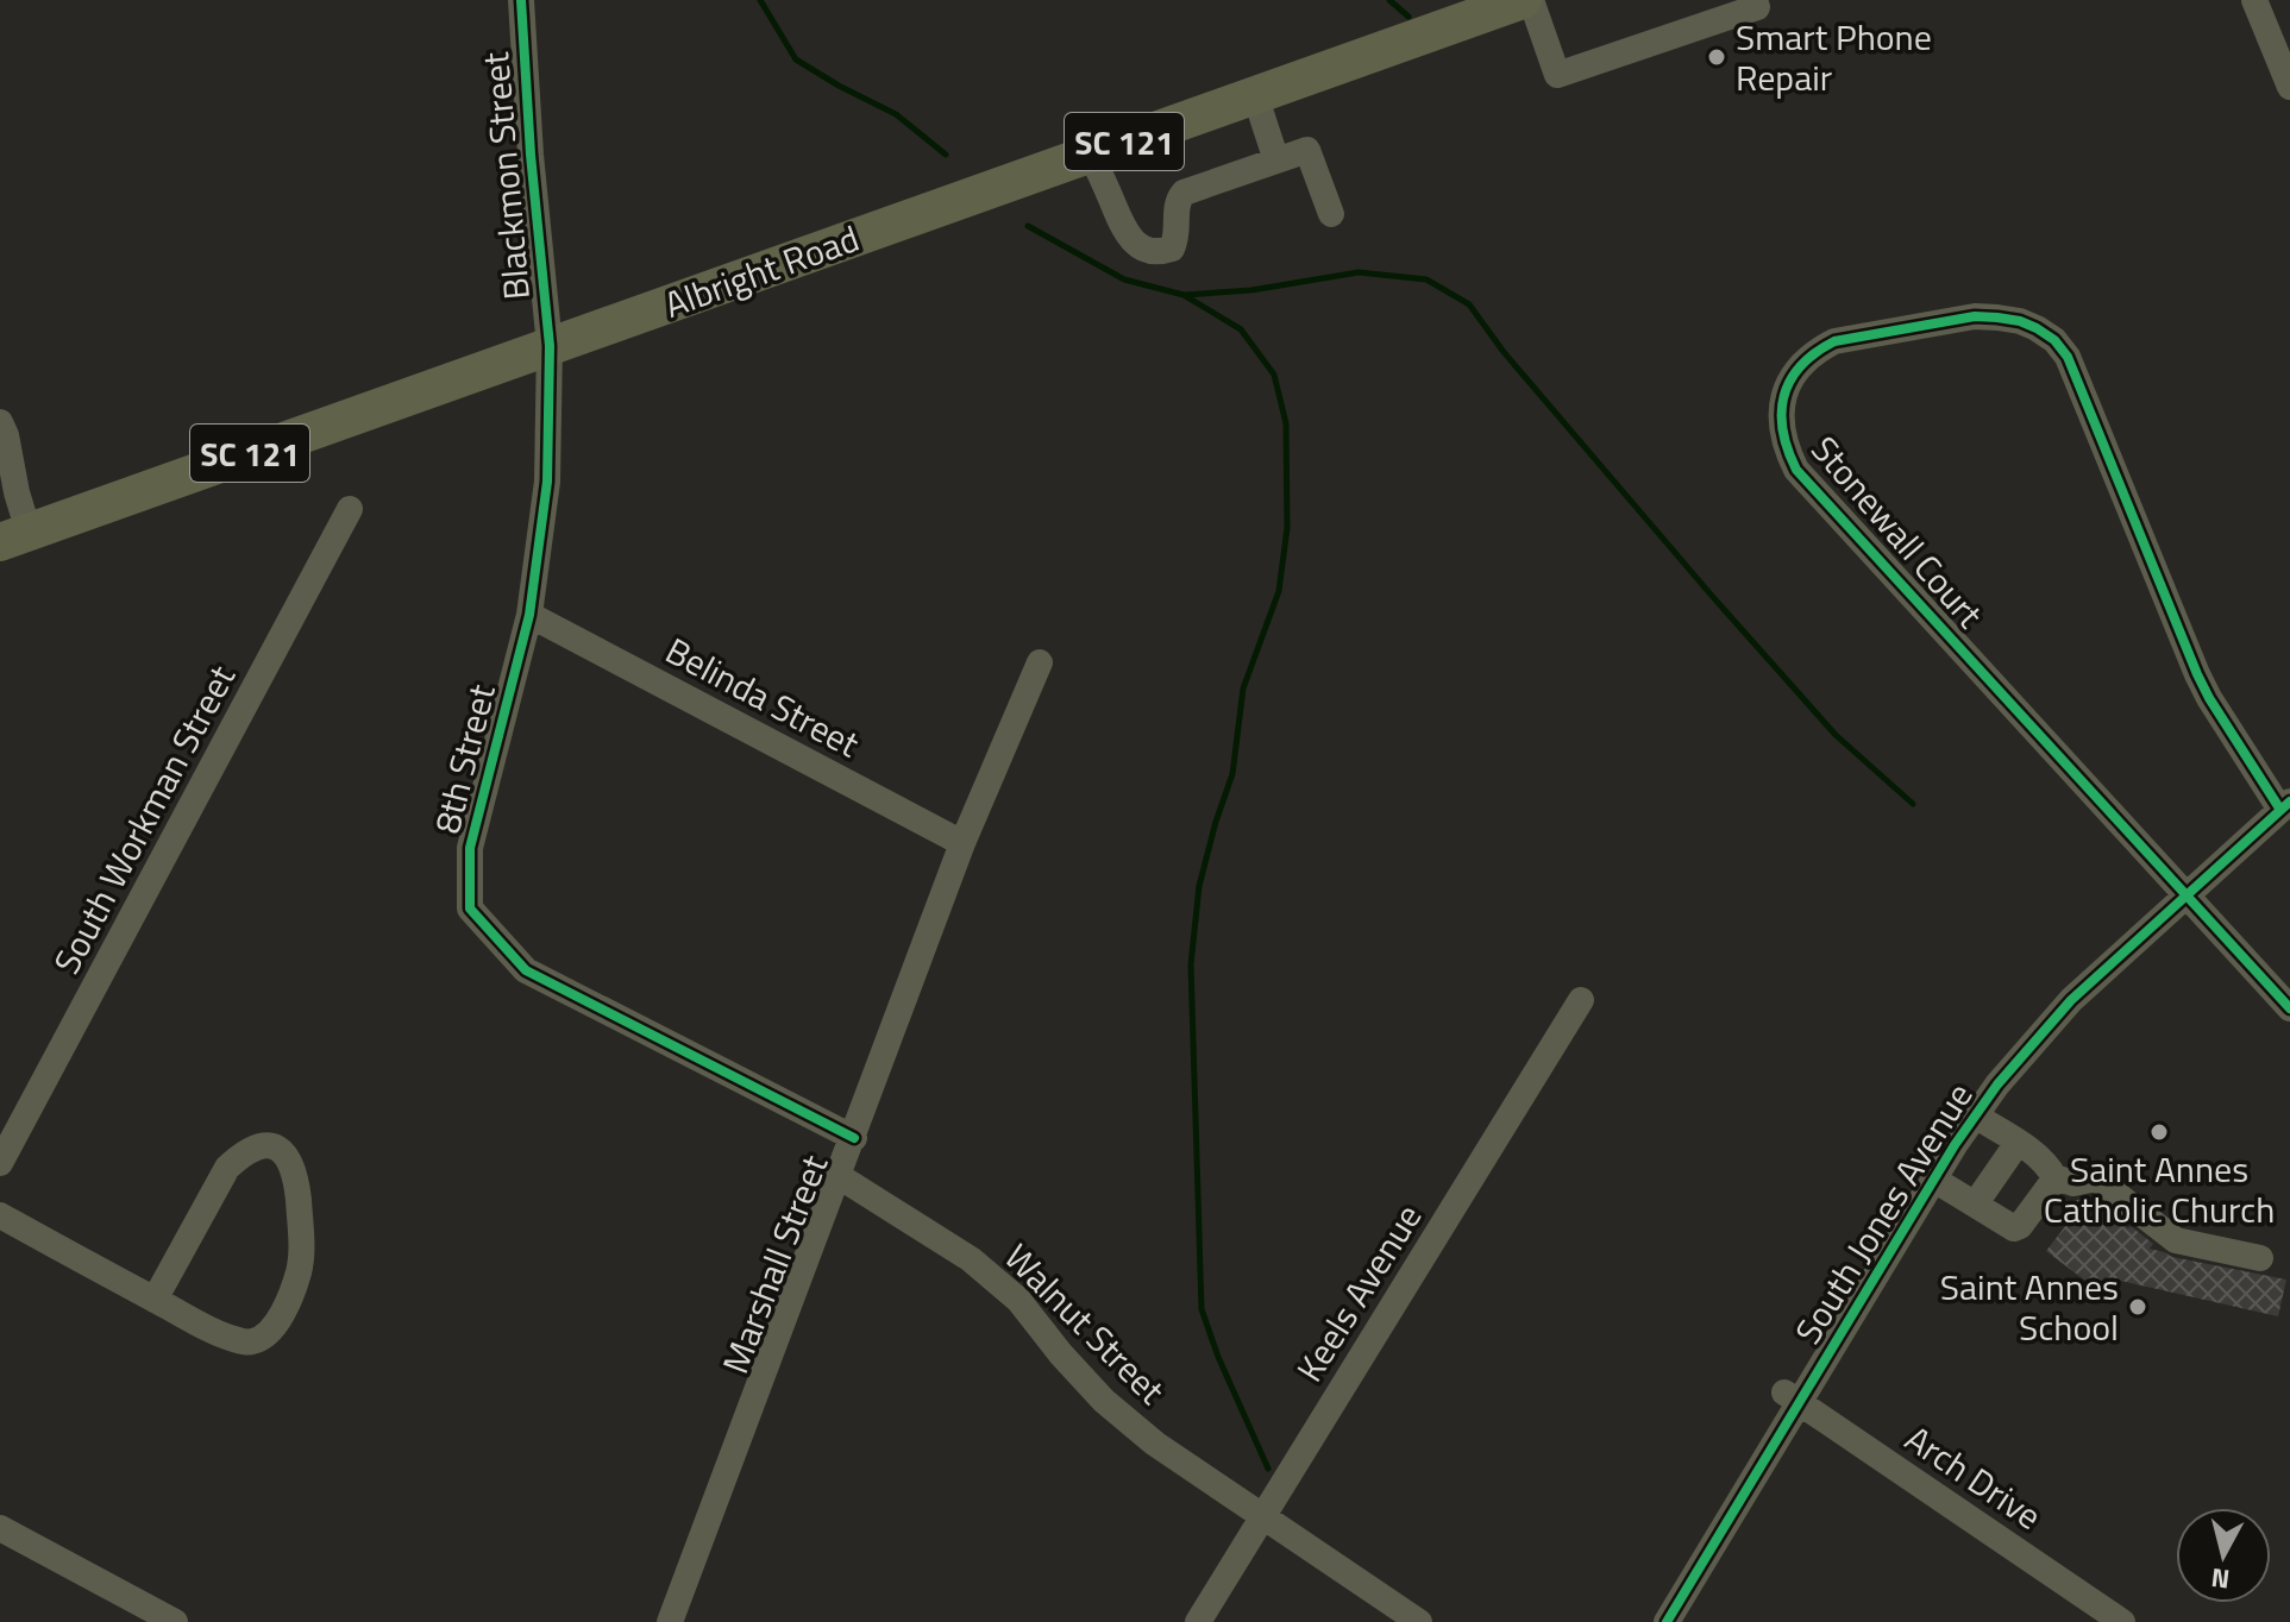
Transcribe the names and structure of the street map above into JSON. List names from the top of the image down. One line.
{"streets":{"highway":["SC 121","Albright Road"],"street":["Blackmon Street","Stonewall Court","Belinda Street","8th Street","South Workman Street","South Jones Avenue","Marshall Street","Keels Avenue","Walnut Street","Arch Drive"]},"crossings":[["Blackmon Street","Albright Road"],["Blackmon Street","8th Street"],["Albright Road","8th Street"],["Stonewall Court","South Jones Avenue"],["Belinda Street","8th Street"],["Belinda Street","Marshall Street"],["8th Street","Marshall Street"],["South Jones Avenue","Arch Drive"],["Marshall Street","Walnut Street"],["Keels Avenue","Walnut Street"]],"places":["Smart Phone Repair","Saint Annes Catholic Church","Saint Annes School"],"north":"bottom"}
